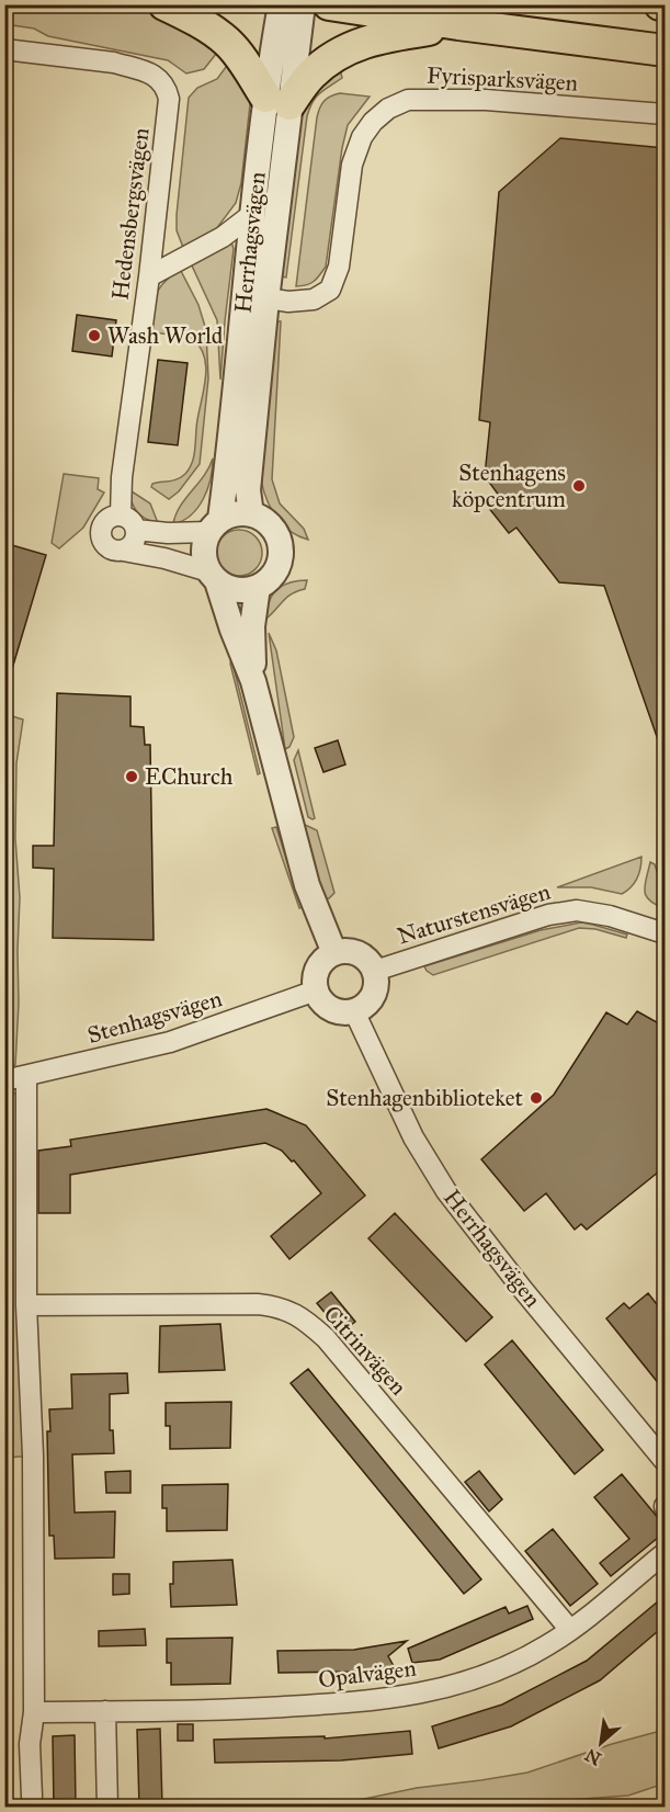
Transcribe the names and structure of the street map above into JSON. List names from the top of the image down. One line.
{"streets":{"street":["Fyrisparksvägen","Hedensbergsvägen","Herrhagsvägen","Naturstensvägen","Stenhagsvägen","Citrinvägen","Opalvägen"]},"crossings":[["Fyrisparksvägen","Herrhagsvägen"],["Herrhagsvägen","Naturstensvägen"],["Herrhagsvägen","Stenhagsvägen"],["Naturstensvägen","Stenhagsvägen"],["Citrinvägen","Opalvägen"]],"places":["Wash World","Stenhagens köpcentrum","EChurch","Stenhagenbiblioteket"],"north":"bottom left"}
